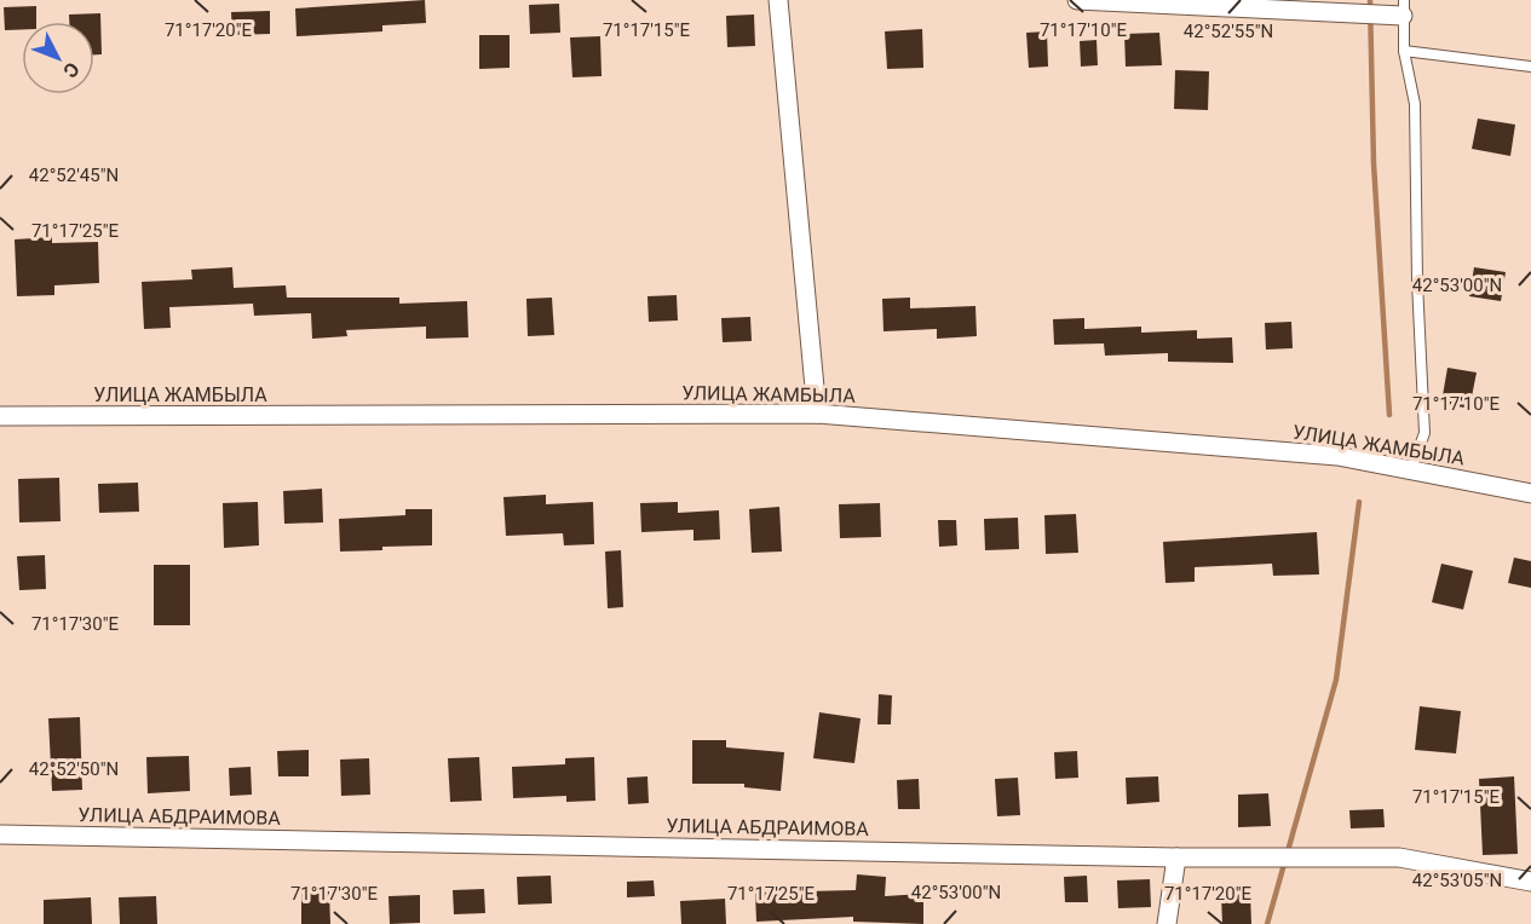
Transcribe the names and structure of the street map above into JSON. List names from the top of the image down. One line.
{"streets":{"street":["УЛИЦА ЖАМБЫЛА","УЛИЦА АБДРАИМОВА"]},"north":"bottom right","coordinates":["71°17'20\"E","71°17'15\"E","71°17'10\"E","42°52'55\"N","42°52'45\"N","71°17'25\"E","42°53'00\"N","71°17'30\"E","42°52'50\"N","42°53'05\"N"]}
